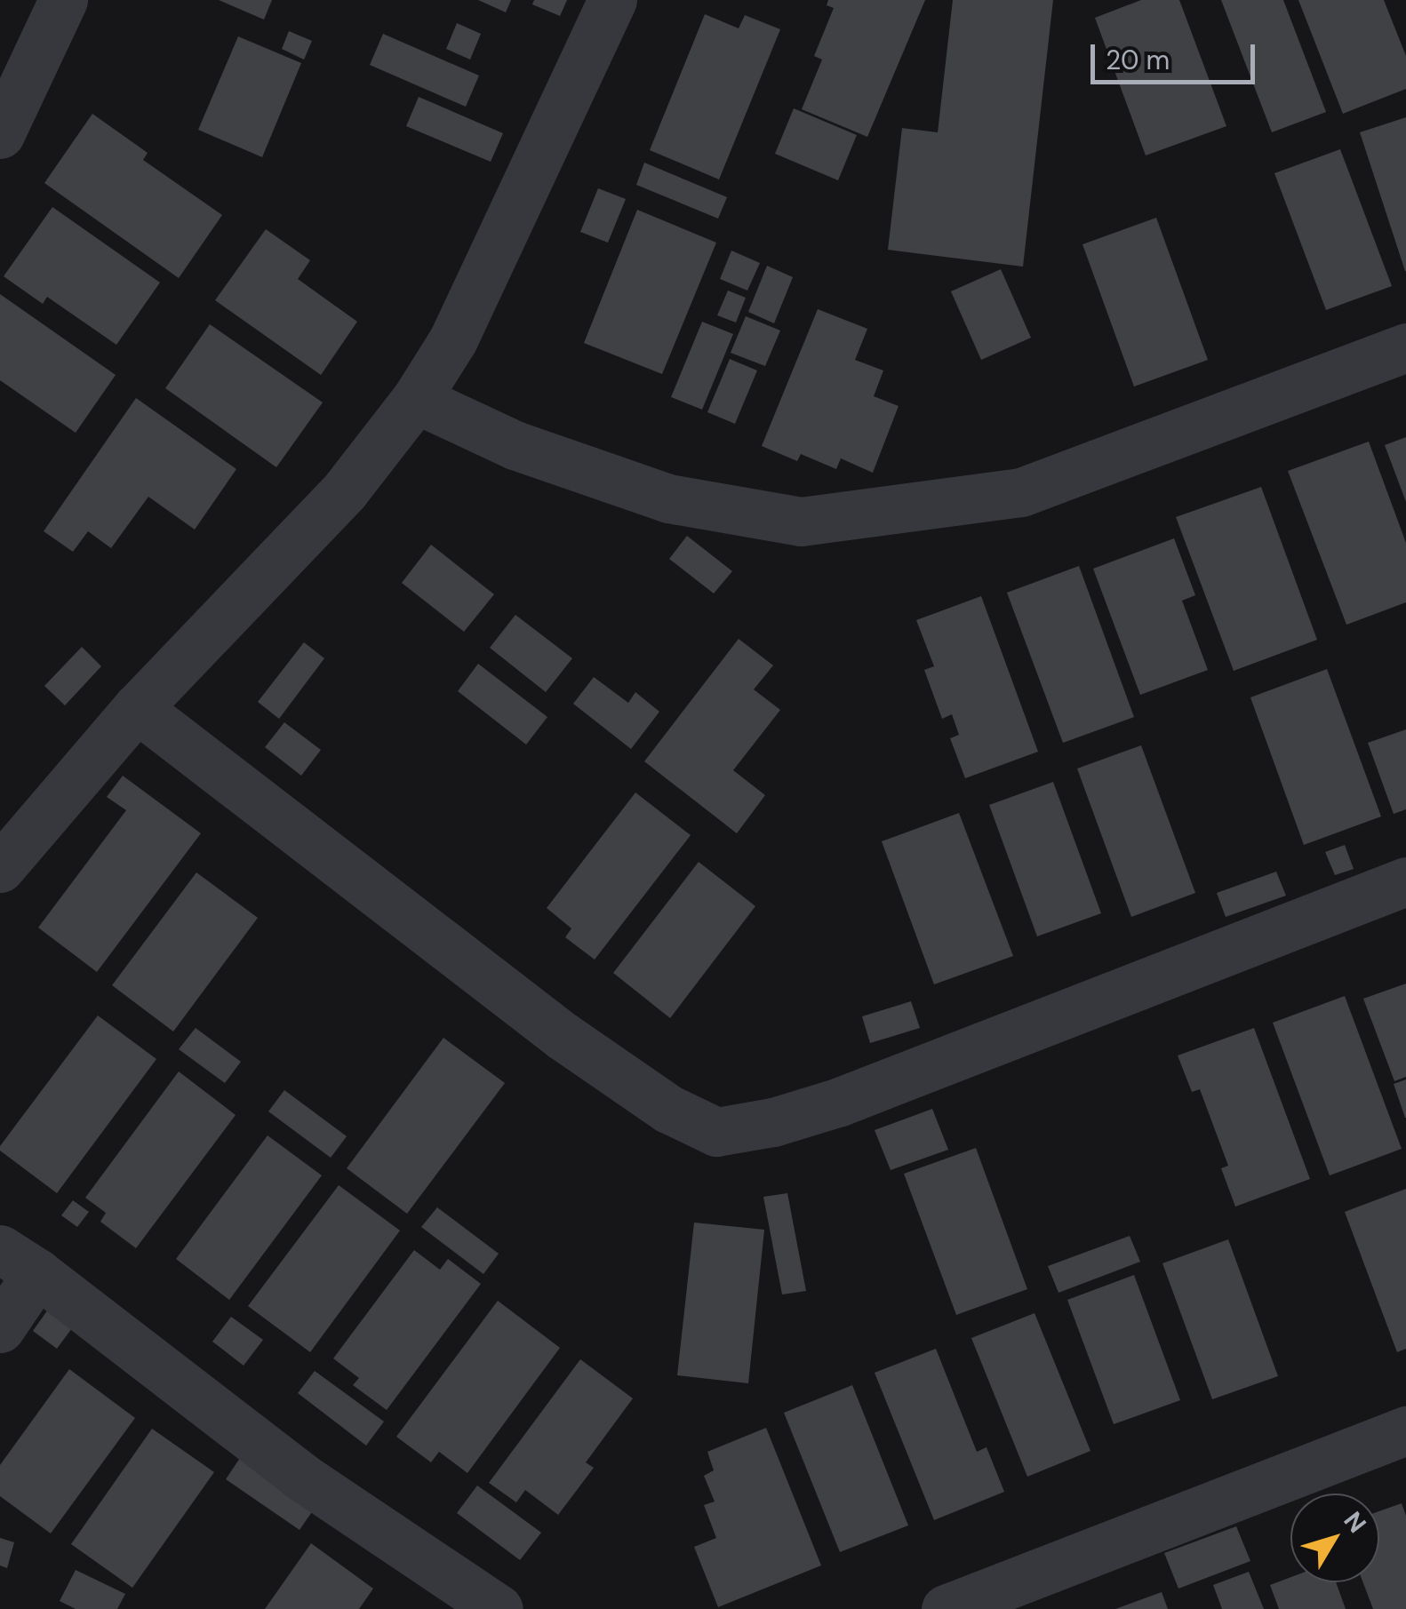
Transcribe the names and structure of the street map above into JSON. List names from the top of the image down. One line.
{"scale_bar":"20 m","north":"top right"}
